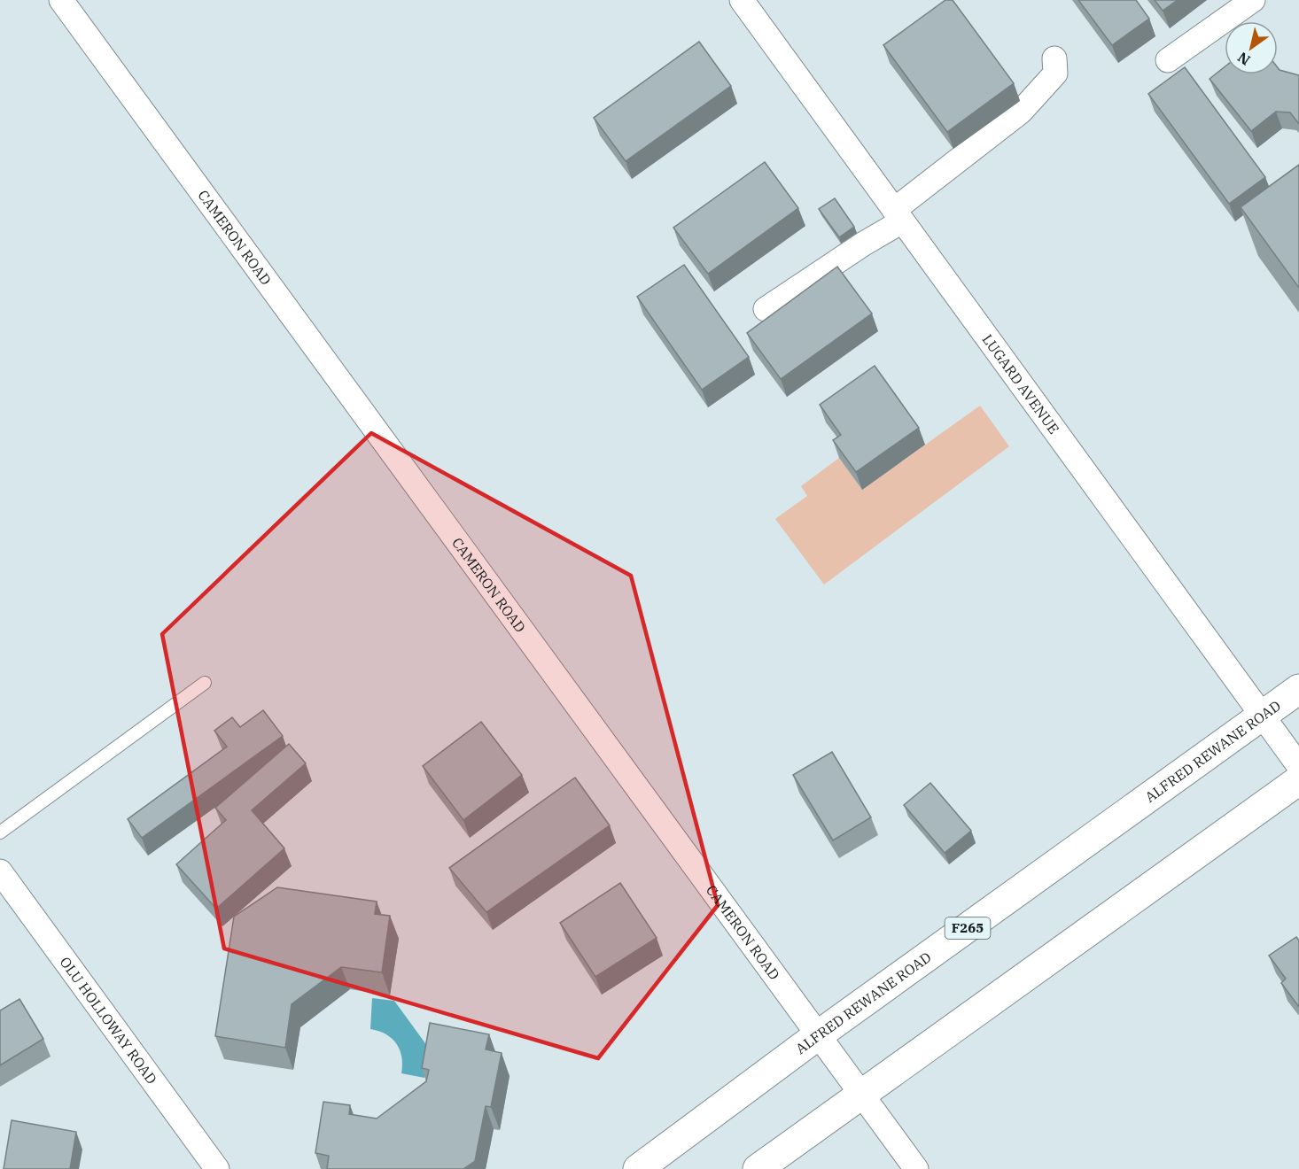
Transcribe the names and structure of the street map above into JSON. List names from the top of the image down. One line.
{"streets":{"main road":["ALFRED REWANE ROAD","F265"],"street":["CAMERON ROAD","LUGARD AVENUE","OLU HOLLOWAY ROAD"]},"crossings":[["CAMERON ROAD","ALFRED REWANE ROAD"],["LUGARD AVENUE","ALFRED REWANE ROAD"]],"north":"bottom left"}
